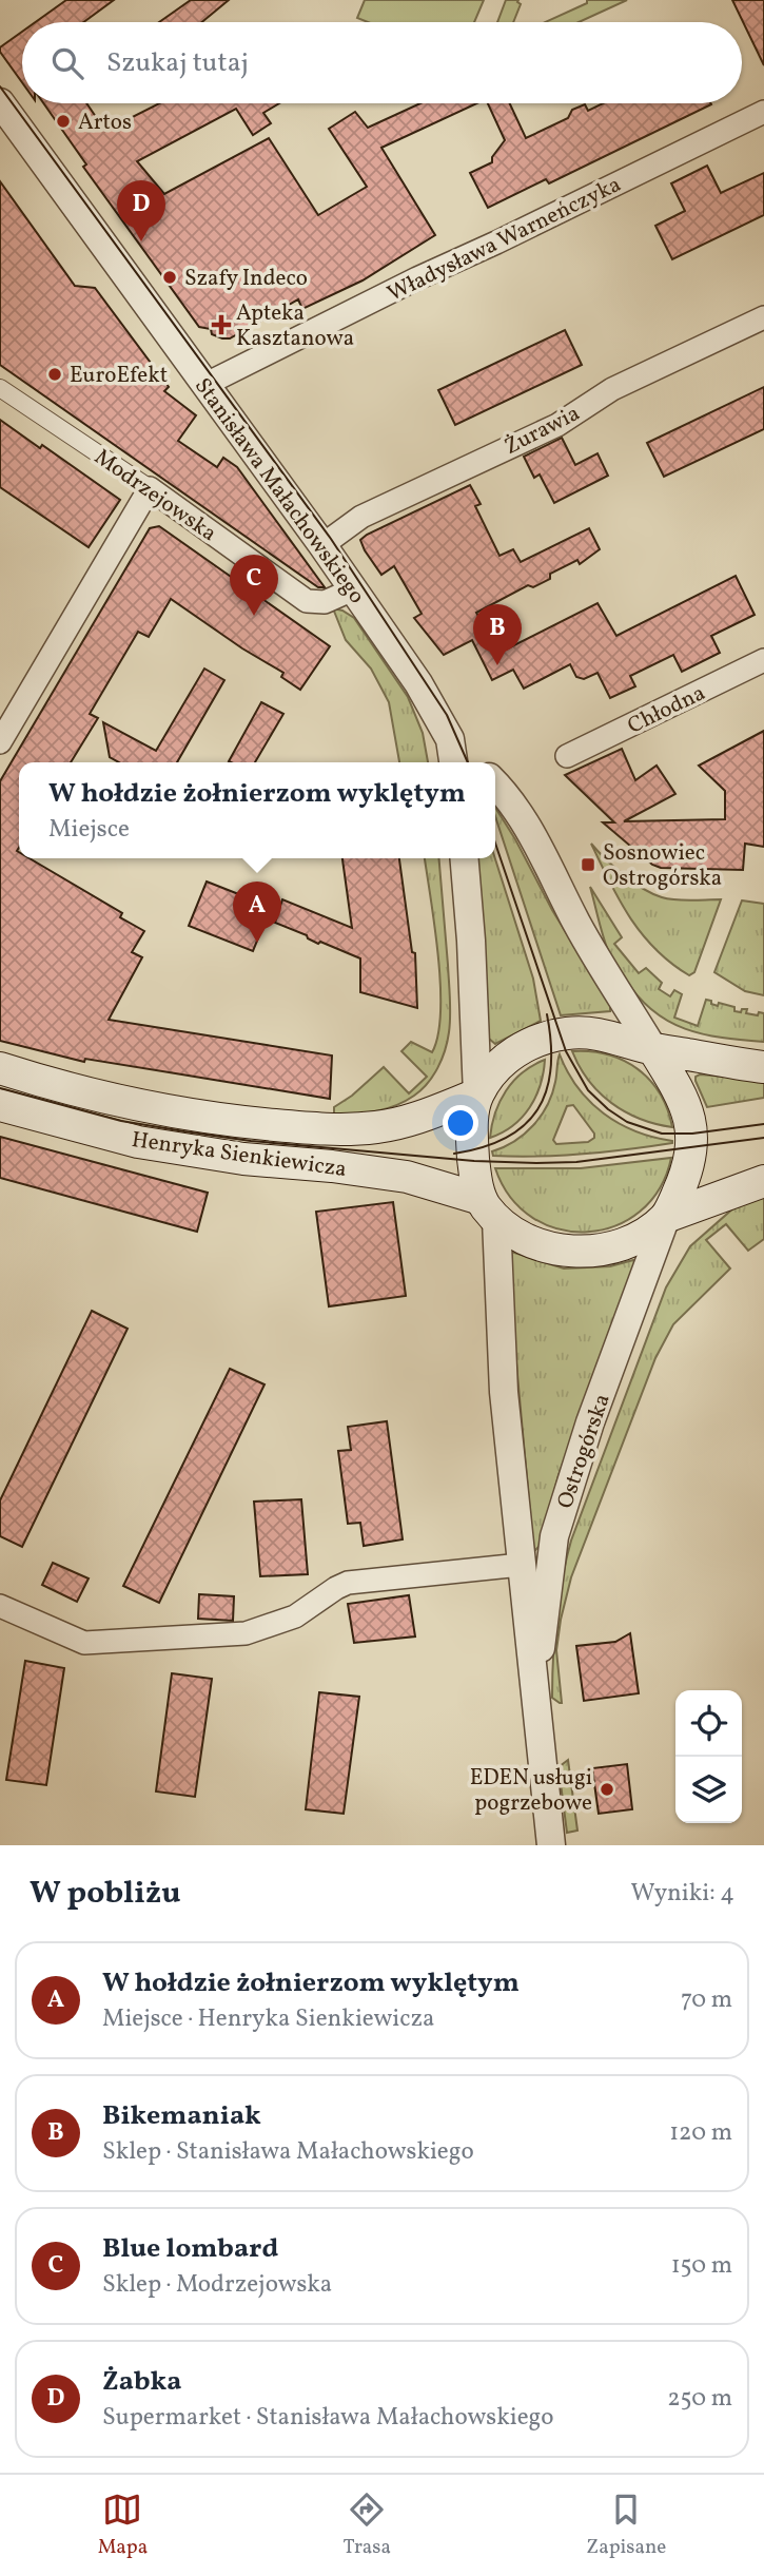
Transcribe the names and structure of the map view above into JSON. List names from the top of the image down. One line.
{"streets":{"main road":["Henryka Sienkiewicza"],"street":["Władysława Warneńczyka","Żurawia","Stanisława Małachowskiego","Modrzejowska","Chłodna","Ostrogórska"]},"crossings":[["Władysława Warneńczyka","Stanisława Małachowskiego"],["Żurawia","Stanisława Małachowskiego"],["Stanisława Małachowskiego","Modrzejowska"],["Henryka Sienkiewicza","Ostrogórska"]],"places":{"other":["Artos","Szafy Indeco","EuroEfekt","EDEN usługi pogrzebowe"],"health":["Apteka Kasztanowa"],"transit":["Sosnowiec Ostrogórska"]},"page":{"search":"Szukaj tutaj","pins":["D","C","B","A"],"popup":["W hołdzie żołnierzom wyklętym","Miejsce"],"heading":["W pobliżu","Wyniki: 4"],"list":[{"mark":"A","name":"W hołdzie żołnierzom wyklętym","note":"Miejsce · Henryka Sienkiewicza","value":"70 m"},{"mark":"B","name":"Bikemaniak","note":"Sklep · Stanisława Małachowskiego","value":"120 m"},{"mark":"C","name":"Blue lombard","note":"Sklep · Modrzejowska","value":"150 m"},{"mark":"D","name":"Żabka","note":"Supermarket · Stanisława Małachowskiego","value":"250 m"}],"nav":["Mapa","Trasa","Zapisane"]}}
